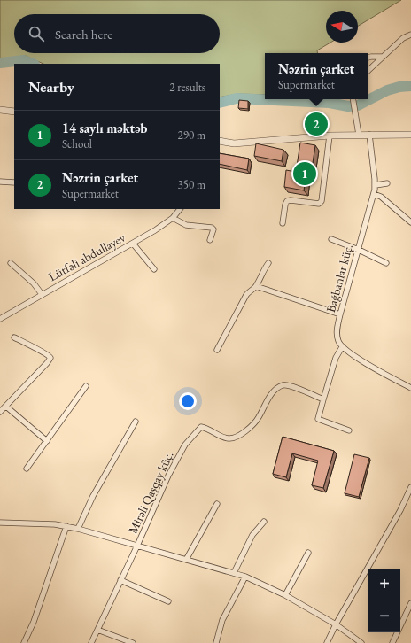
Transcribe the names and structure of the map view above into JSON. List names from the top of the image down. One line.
{"streets":{"street":["Lütfəli abdullayev","Bağbanlar küç.","Mirəli Qaşqay küç."]},"north":"left","page":{"search":"Search here","popup":["Nəzrin çarket","Supermarket"],"heading":["Nearby","2 results"],"list":[{"mark":"1","name":"14 saylı məktəb","note":"School","value":"290 m"},{"mark":"2","name":"Nəzrin çarket","note":"Supermarket","value":"350 m"}],"pins":["2","1"],"map_buttons":["+","−"]}}
